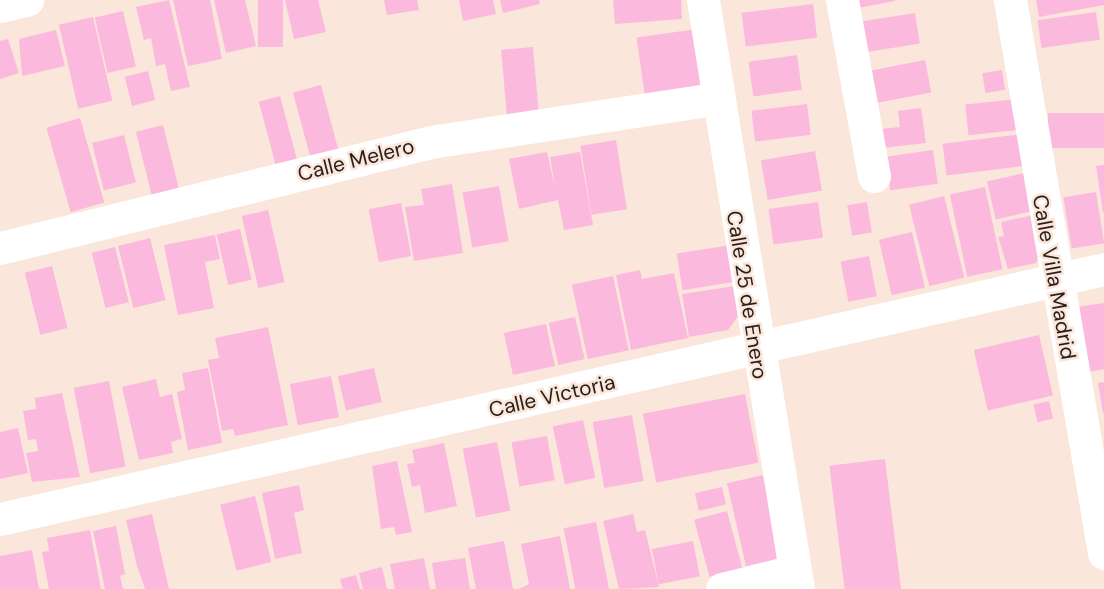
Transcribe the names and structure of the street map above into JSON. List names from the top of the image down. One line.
{"streets":{"street":["Calle Melero","Calle Villa Madrid","Calle 25 de Enero","Calle Victoria"]},"crossings":[["Calle Melero","Calle 25 de Enero"],["Calle Villa Madrid","Calle Victoria"],["Calle 25 de Enero","Calle Victoria"]]}
